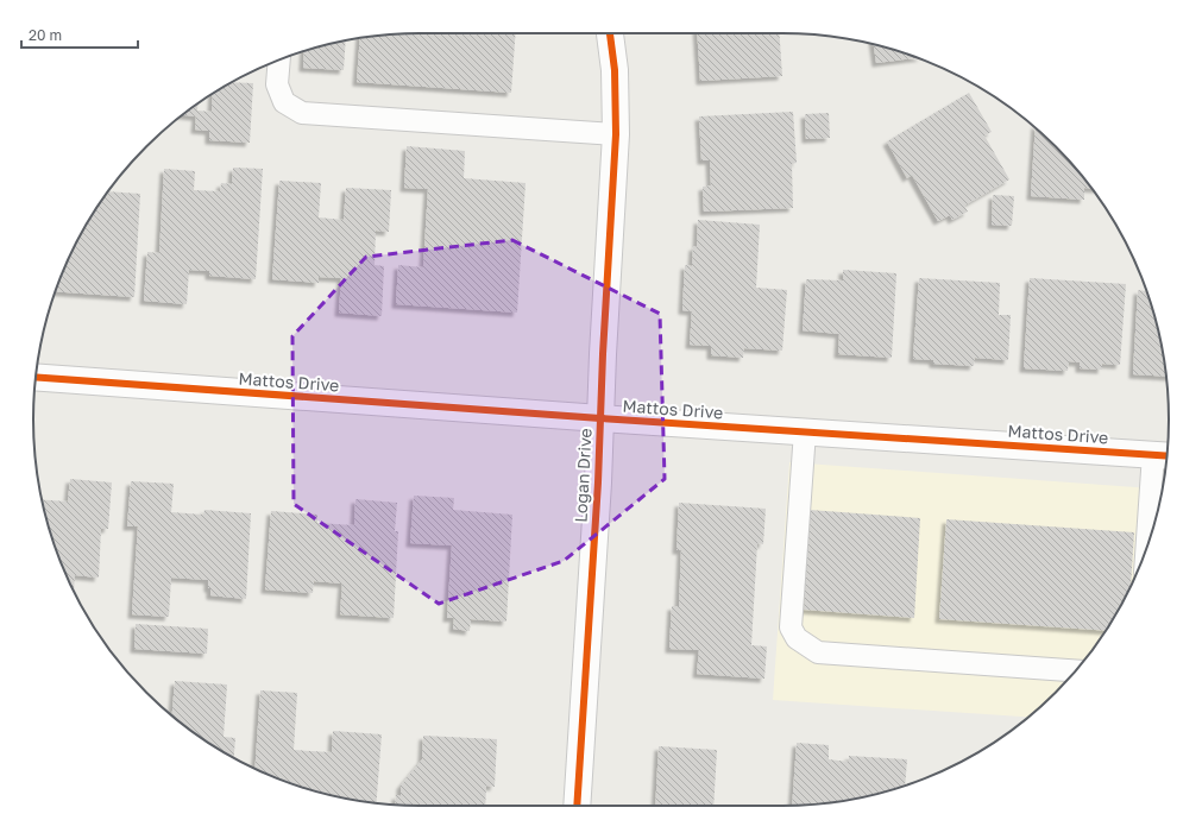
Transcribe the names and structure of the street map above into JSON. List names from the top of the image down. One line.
{"streets":{"street":["Mattos Drive","Logan Drive"]},"crossings":[["Mattos Drive","Logan Drive"]],"scale_bar":"20 m"}
